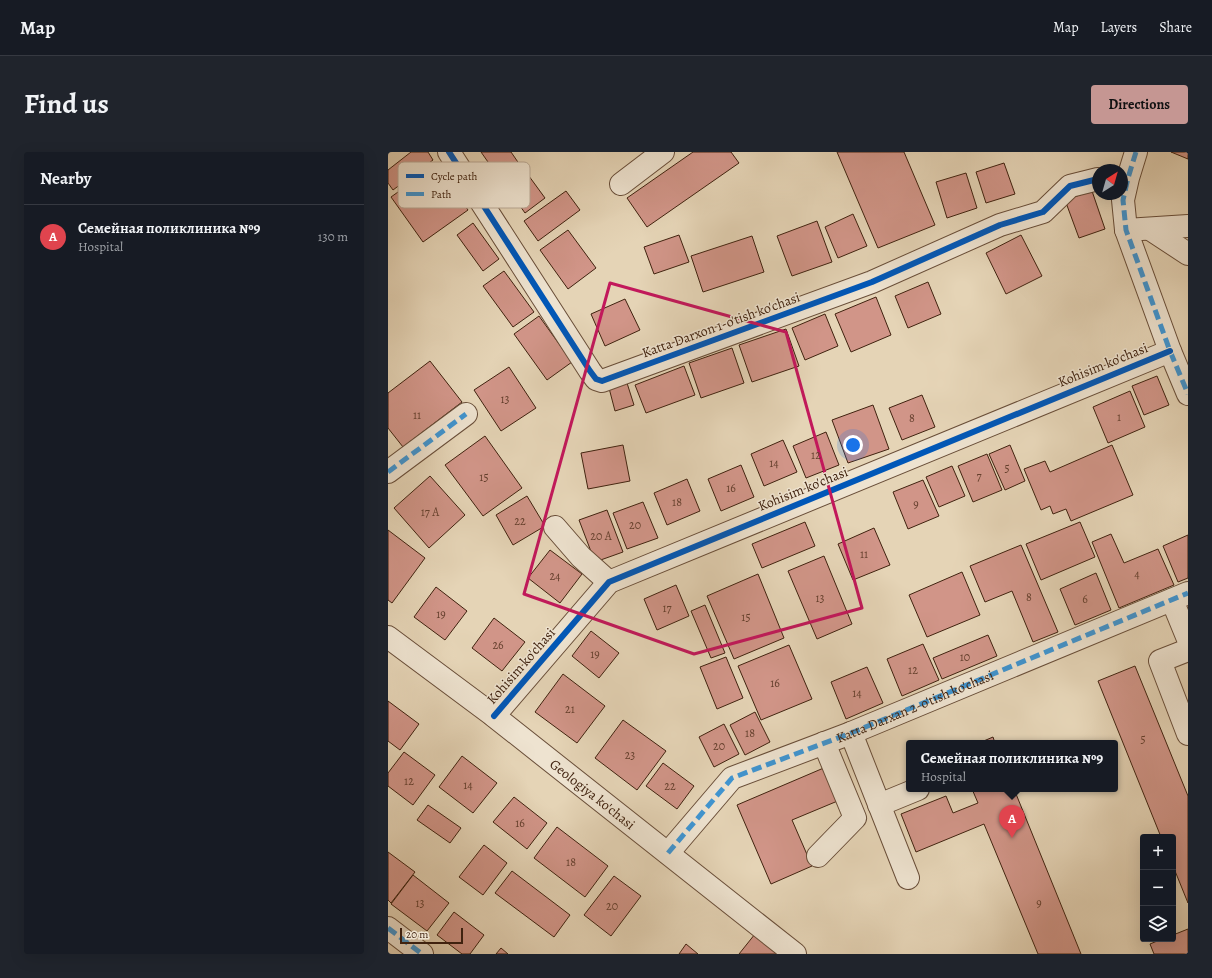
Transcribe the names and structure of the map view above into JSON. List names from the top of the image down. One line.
{"streets":{"street":["Katta Darxon 1-o'tish ko'chasi","Kohisim ko'chasi","Katta Darxan 2-o'tish ko'chasi","Geologiya ko'chasi"]},"crossings":[["Kohisim ko'chasi","Geologiya ko'chasi"],["Katta Darxan 2-o'tish ko'chasi","Geologiya ko'chasi"]],"house_numbers":["13","11","1","8","12","14","5","7","15","16","18","9","17 A","22","20","20 A","11","4","24","8","13","6","17","19","15","26","19","10","12","16","14","21","18","5","20","23","12","14","22","16","18","13","9","20"],"legend":["Cycle path","Path"],"scale_bar":"20 m","north":"top right","page":{"header":"Map","nav":["Map","Layers","Share"],"title":"Find us","buttons":"Directions","heading":"Nearby","list":[{"mark":"A","name":"Семейная поликлиника №9","note":"Hospital","value":"130 m"}],"popup":["Семейная поликлиника №9","Hospital"],"pins":"A","map_buttons":["+","−"],"scale":"20 m"}}
